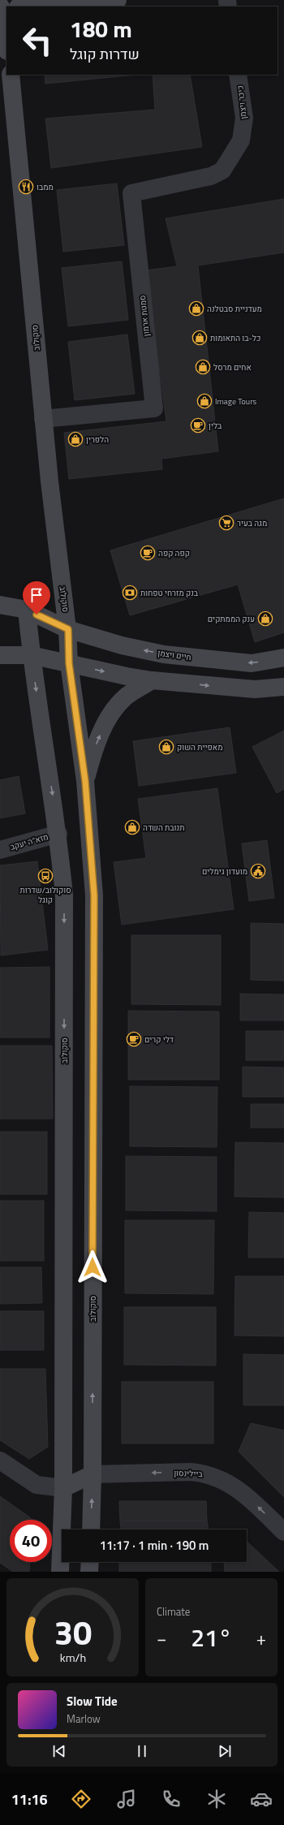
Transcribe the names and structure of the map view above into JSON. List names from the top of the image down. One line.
{"streets":{"street":["כיכר ויצמן","סמטת ארמון","סוקולוב","חיים ויצמן","מזא\"ה יעקב","ביילינסון"]},"crossings":[["כיכר ויצמן","סמטת ארמון"],["סמטת ארמון","סוקולוב"],["סוקולוב","חיים ויצמן"],["סוקולוב","מזא\"ה יעקב"],["סוקולוב","ביילינסון"]],"one_way":["ביילינסון"],"places":{"restaurant":["ממבו"],"shop":["מעדניית סבטלנה","כל-בו התאומות","אחים מרסל","Image Tours","הלפרין","ענק הממתקים","מאפיית השוק","תנובת השדה"],"cafe":["בלין","קפה קפה","דלי קרים"],"supermarket":["מגה בעיר"],"bank":["בנק מזרחי טפחות"],"public building":["מועדון גימלים"],"bus stop":["סוקולוב/שדרות קוגל"]},"page":{"turn":["180 m","שדרות קוגל"],"limit":"40","trip":"11:17 · 1 min · 190 m","tile":"Climate","heat":["−","21°","+"],"song":["Slow Tide","Marlow"],"tabs":"11:16","gauge":["30","km/h"]}}
